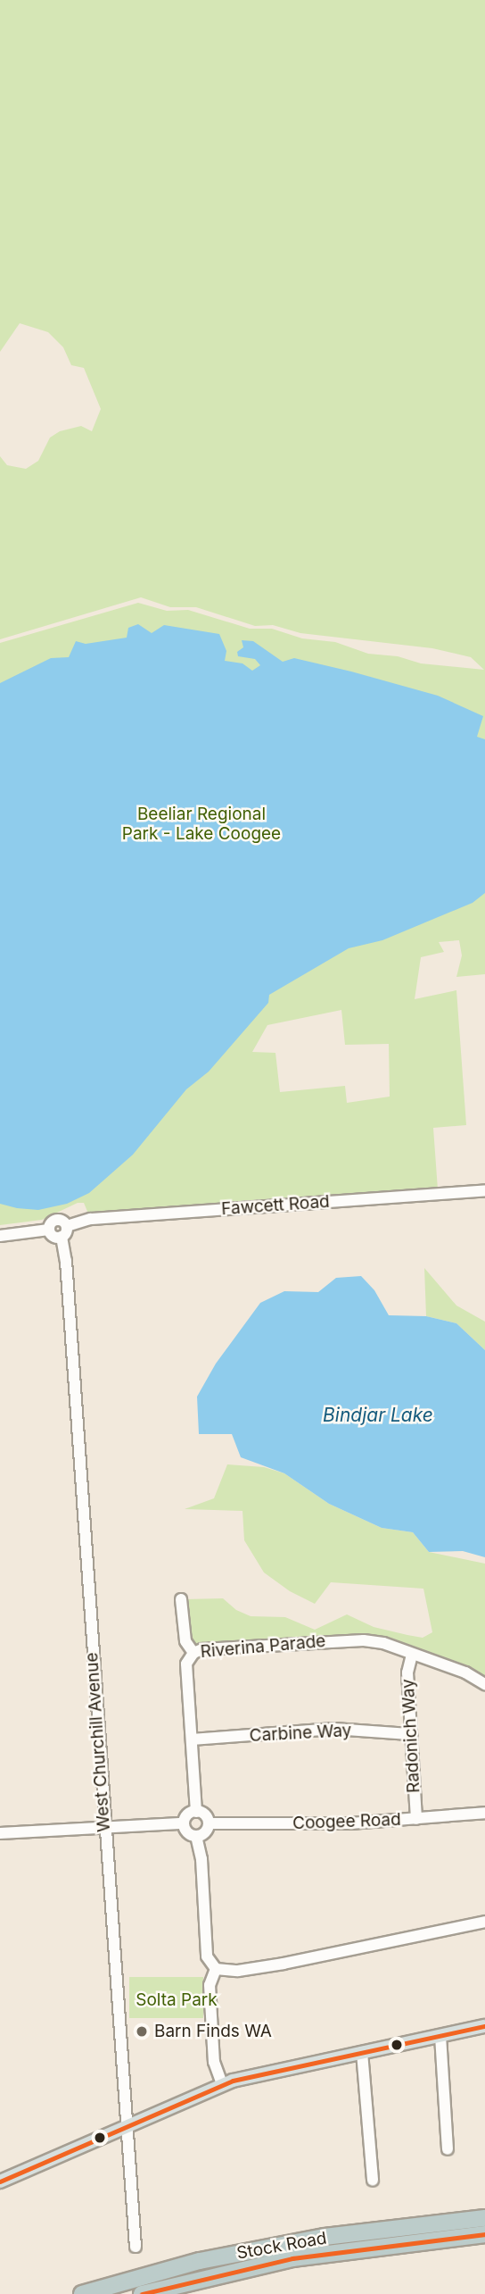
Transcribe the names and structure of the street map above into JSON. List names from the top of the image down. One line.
{"streets":{"highway":["Stock Road"],"street":["Fawcett Road","Riverina Parade","Carbine Way","Radonich Way","West Churchill Avenue","Coogee Road"]},"crossings":[["Fawcett Road","West Churchill Avenue"],["Riverina Parade","Carbine Way"],["Riverina Parade","Radonich Way"],["Riverina Parade","Coogee Road"],["Carbine Way","Radonich Way"],["Radonich Way","Coogee Road"]],"water":["Bindjar Lake"],"parks":["Beeliar Regional Park - Lake Coogee","Solta Park"],"places":["Barn Finds WA"]}
